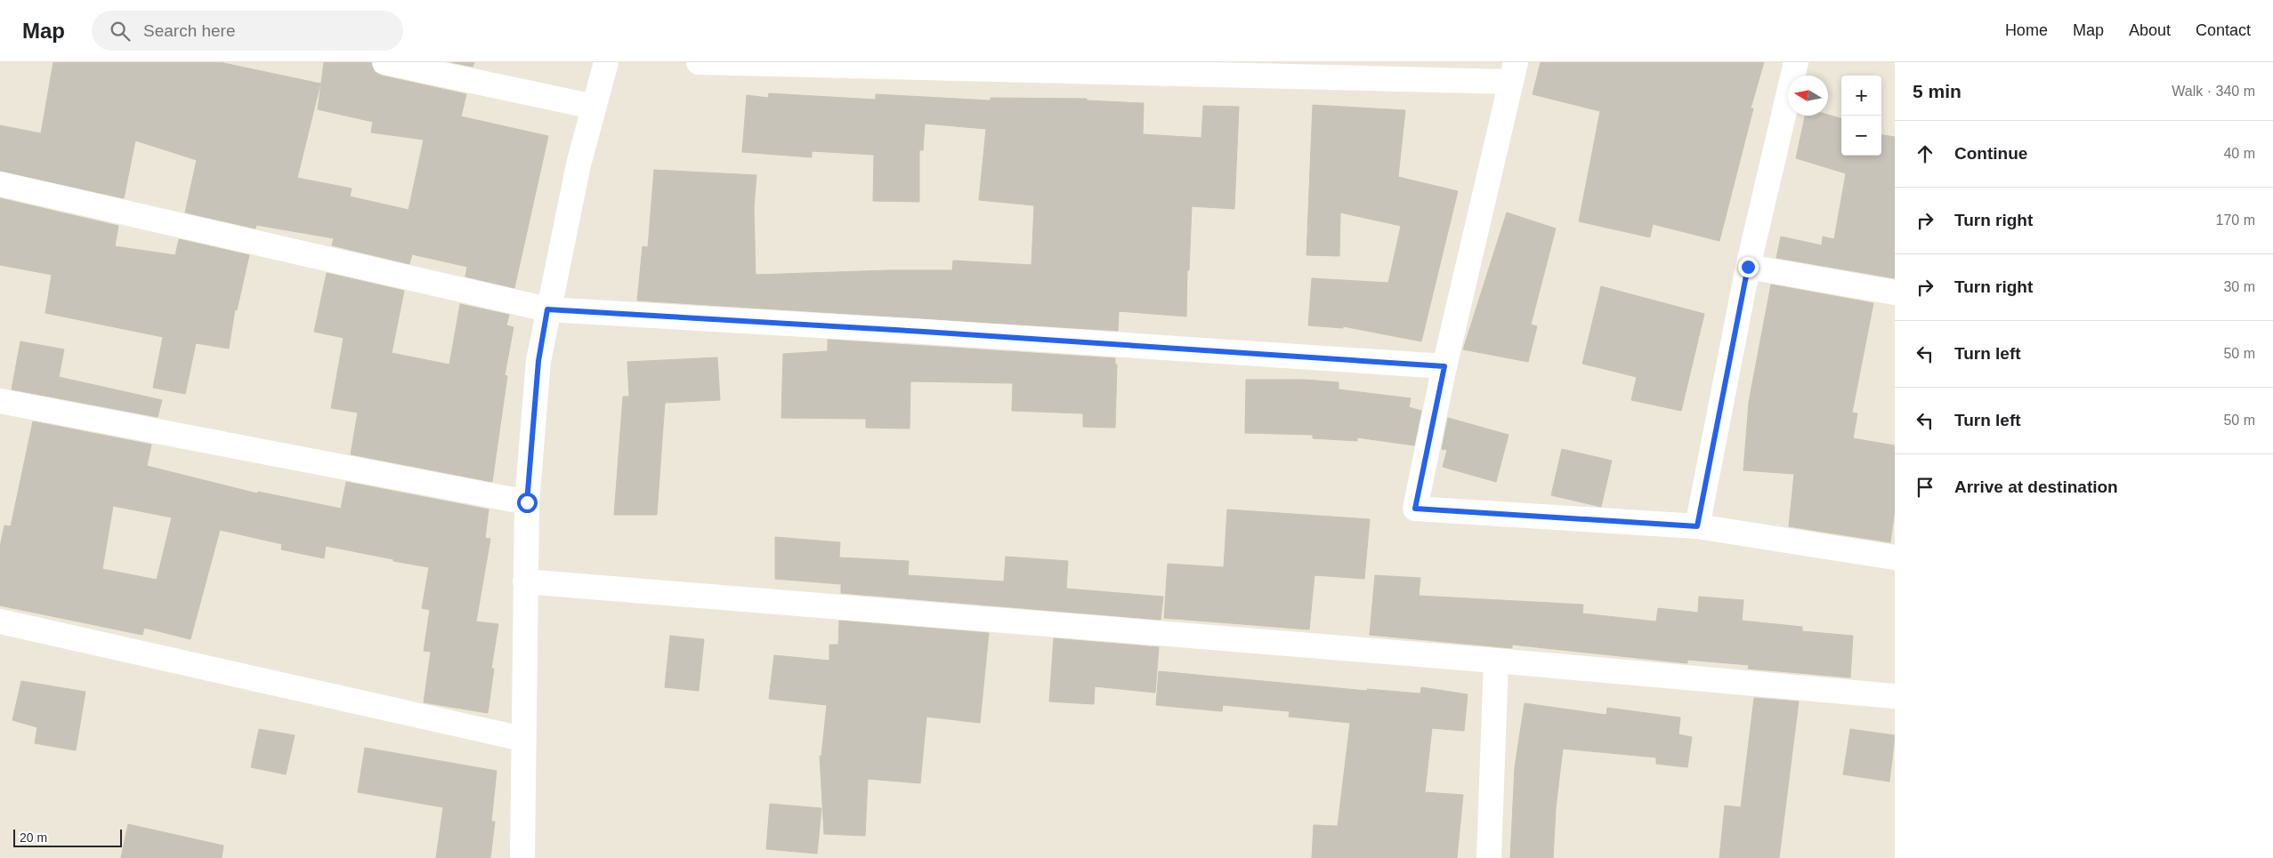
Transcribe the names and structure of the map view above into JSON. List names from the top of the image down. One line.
{"scale_bar":"20 m","north":"left","page":{"header":"Map","search":"Search here","nav":["Home","Map","About","Contact"],"heading":["5 min","Walk · 340 m"],"map_buttons":["+","−"],"list":[["Continue","40 m"],["Turn right","170 m"],["Turn right","30 m"],["Turn left","50 m"],["Turn left","50 m"],"Arrive at destination"],"scale":"20 m"}}
